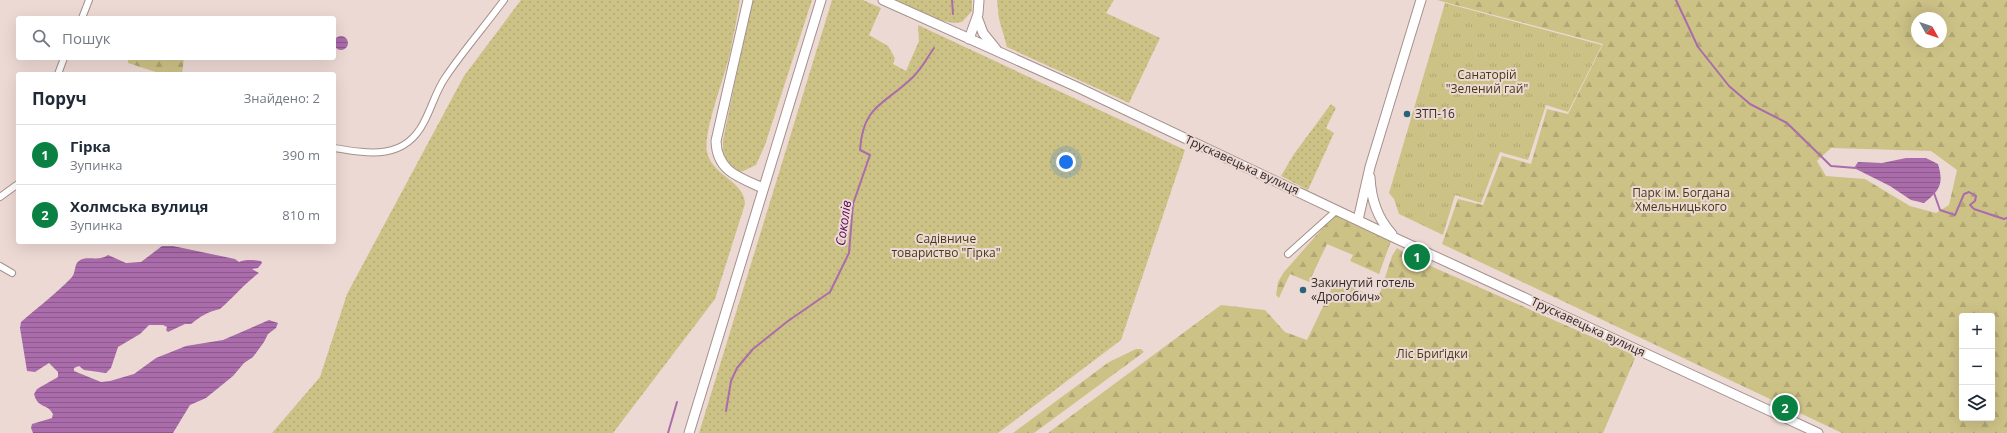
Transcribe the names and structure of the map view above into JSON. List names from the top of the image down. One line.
{"streets":{"main road":["Трускавецька вулиця"]},"water":["Соколів"],"parks":["Санаторій \"Зелений гай\"","Парк ім. Богдана Хмельницького","Садівниче товариство \"Гірка\"","Ліс Бриґідки"],"places":["ЗТП-16","Закинутий готель «Дрогобич»"],"north":"bottom right","page":{"search":"Пошук","heading":["Поруч","Знайдено: 2"],"list":[{"mark":"1","name":"Гірка","note":"Зупинка","value":"390 m"},{"mark":"2","name":"Холмська вулиця","note":"Зупинка","value":"810 m"}],"pins":["1","2"],"map_buttons":["+","−"]}}
